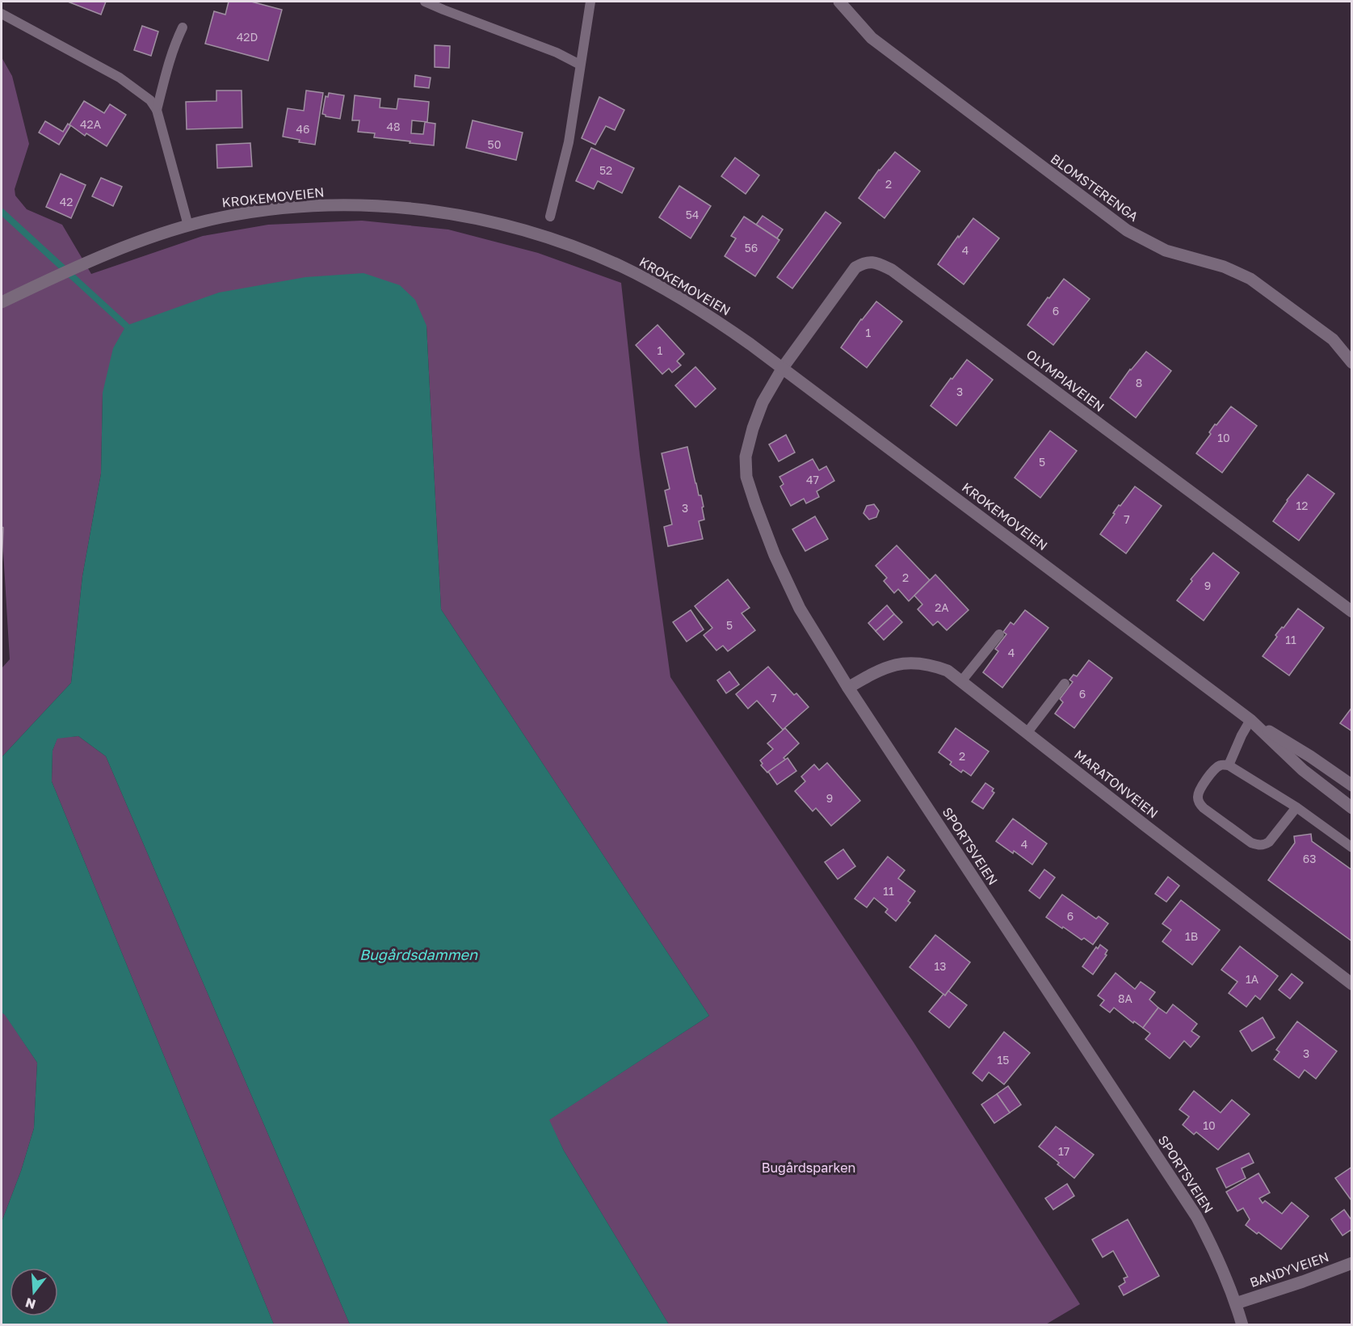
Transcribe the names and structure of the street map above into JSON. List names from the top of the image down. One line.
{"streets":{"street":["BLOMSTERENGA","KROKEMOVEIEN","OLYMPIAVEIEN","MARATONVEIEN","SPORTSVEIEN","BANDYVEIEN"]},"crossings":[["KROKEMOVEIEN","OLYMPIAVEIEN"],["KROKEMOVEIEN","SPORTSVEIEN"],["OLYMPIAVEIEN","SPORTSVEIEN"],["MARATONVEIEN","SPORTSVEIEN"],["SPORTSVEIEN","BANDYVEIEN"]],"water":["Bugårdsdammen"],"parks":["Bugårdsparken"],"house_numbers":["42D","42A","48","46","50","52","2","42","54","56","4","6","1","1","8","3","10","5","47","12","3","7","2","9","2A","5","11","4","6","7","2","9","4","63","11","6","1B","13","1A","8A","3","15","10","17"],"north":"bottom"}
